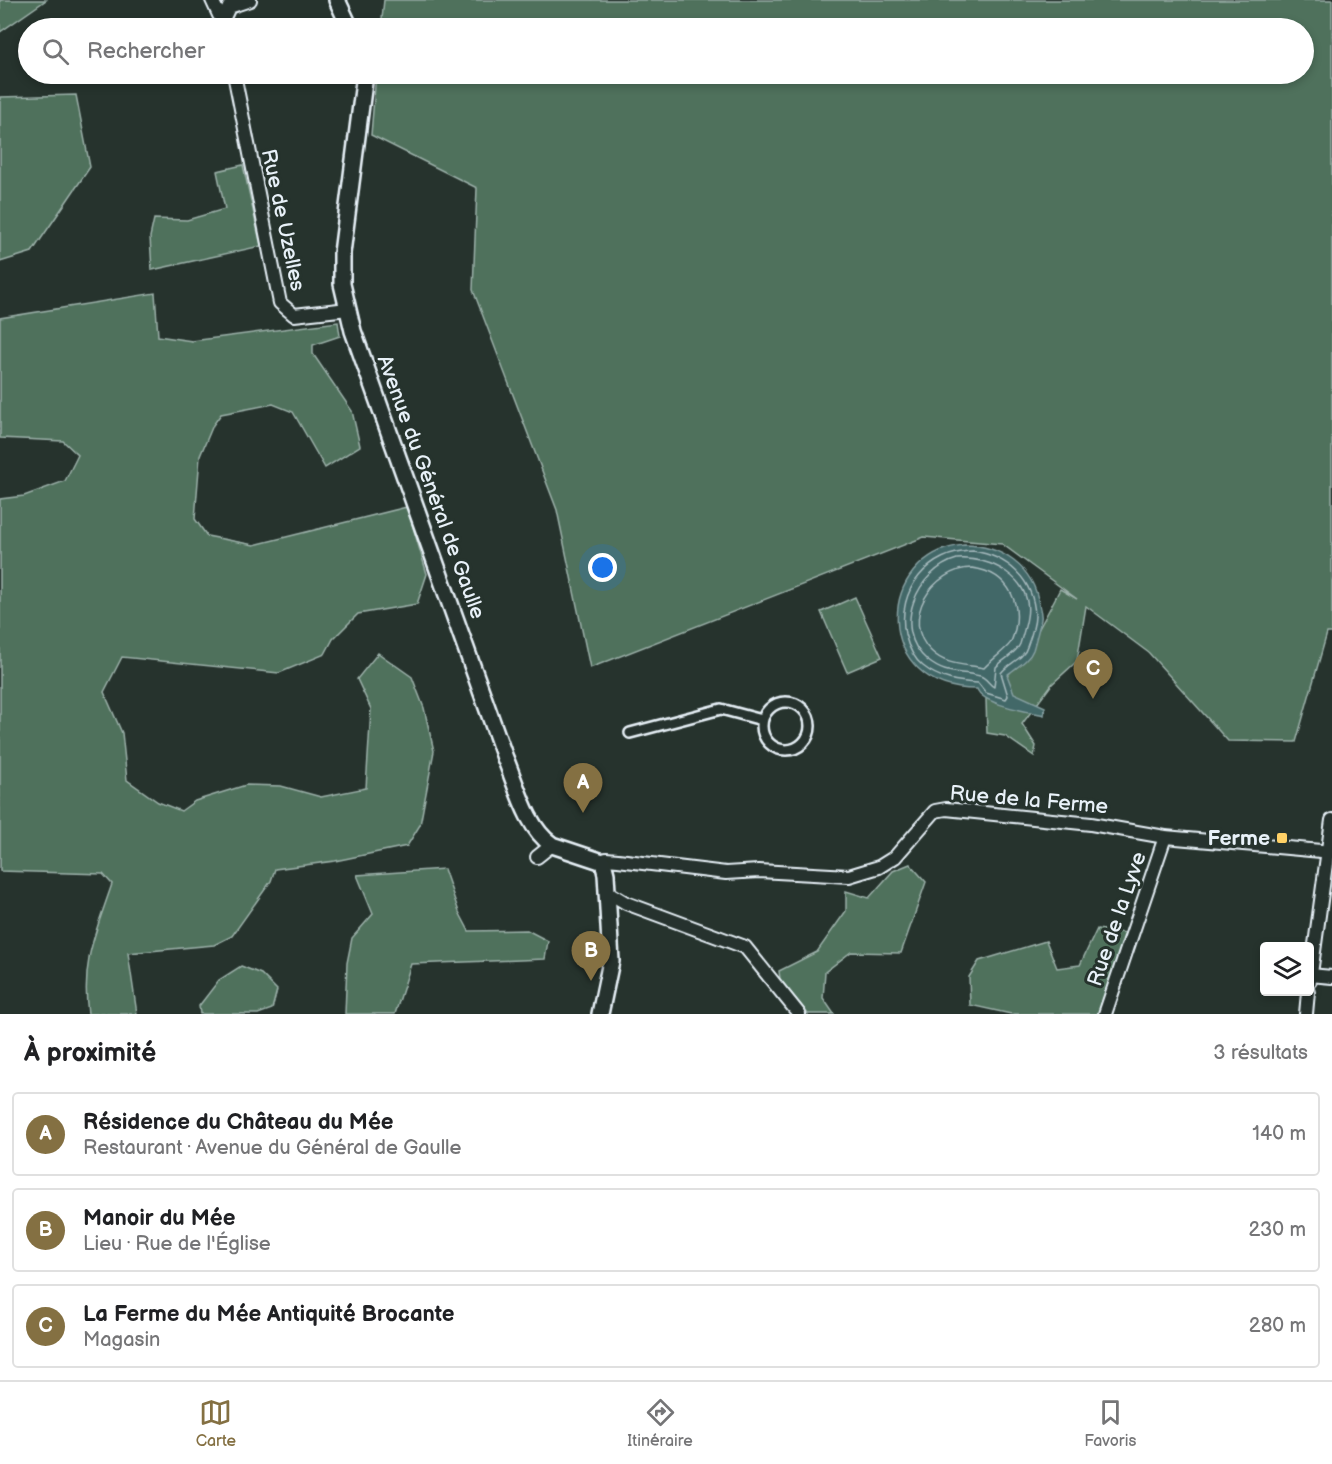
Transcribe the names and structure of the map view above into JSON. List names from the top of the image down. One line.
{"streets":{"street":["Rue de Uzelles","Avenue du Général de Gaulle","Rue de la Ferme","Rue de la Lyve"]},"crossings":[["Rue de Uzelles","Avenue du Général de Gaulle"],["Rue de la Ferme","Rue de la Lyve"]],"places":{"transit":["Ferme"]},"page":{"search":"Rechercher","pins":["C","A","B"],"heading":["À proximité","3 résultats"],"list":[{"mark":"A","name":"Résidence du Château du Mée","note":"Restaurant · Avenue du Général de Gaulle","value":"140 m"},{"mark":"B","name":"Manoir du Mée","note":"Lieu · Rue de l'Église","value":"230 m"},{"mark":"C","name":"La Ferme du Mée Antiquité Brocante","note":"Magasin","value":"280 m"}],"nav":["Carte","Itinéraire","Favoris"]}}
